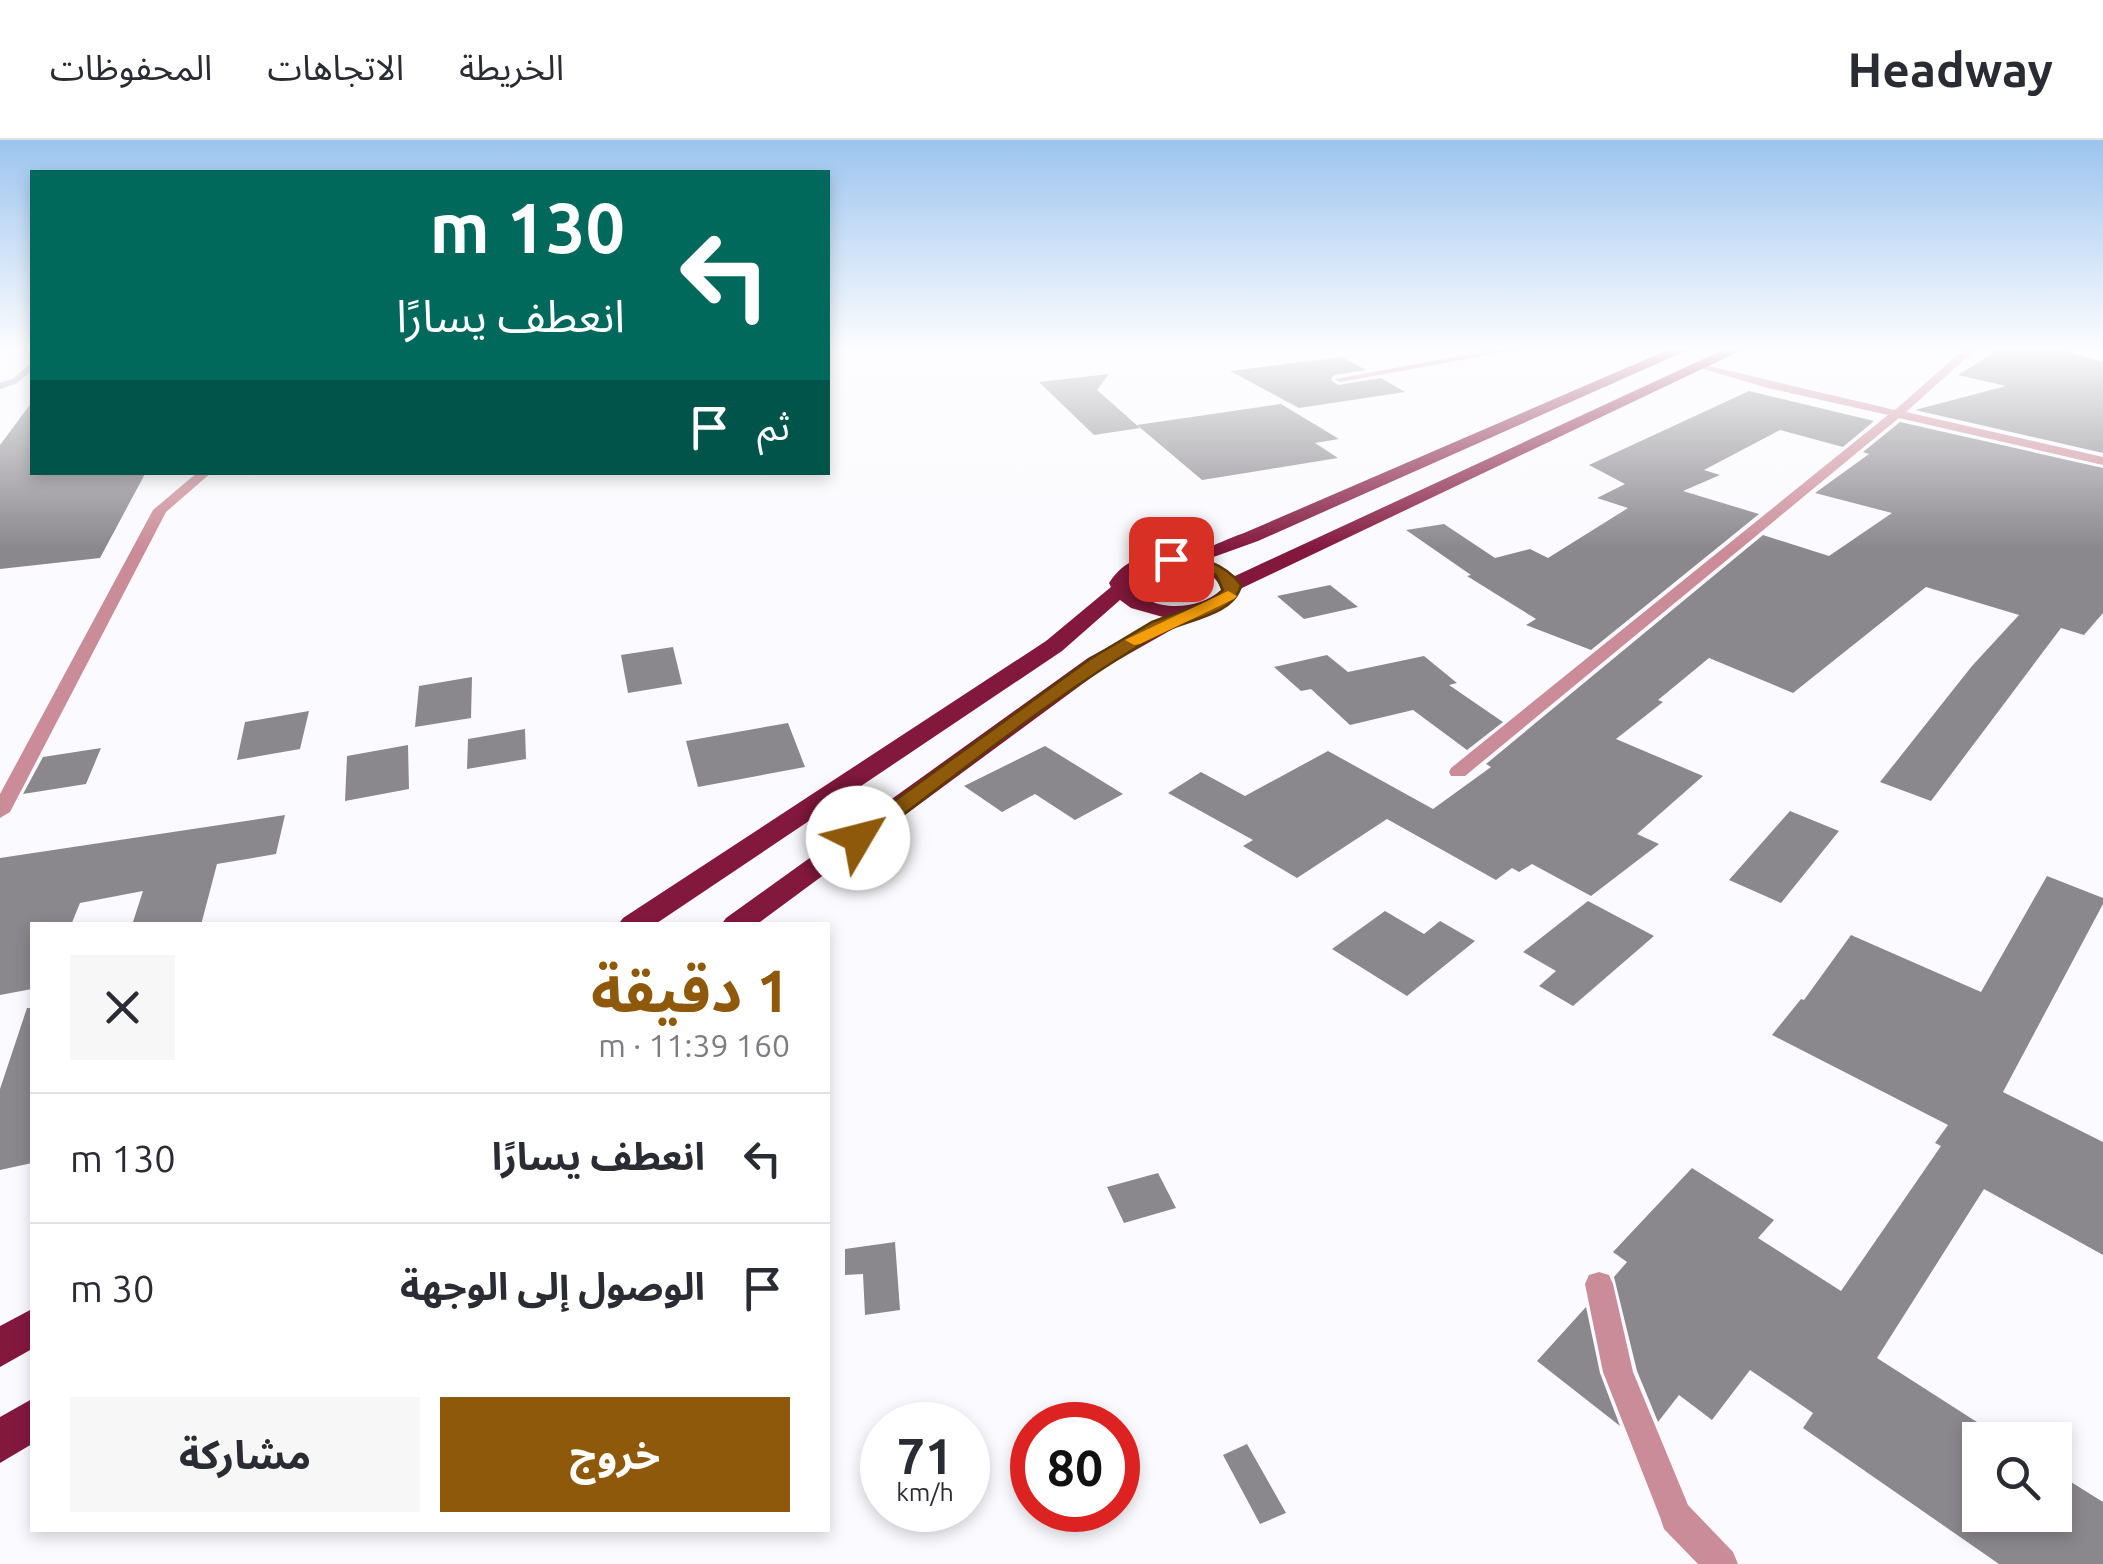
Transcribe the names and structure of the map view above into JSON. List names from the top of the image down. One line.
{"page":{"header":"Headway","nav":["الخريطة","الاتجاهات","المحفوظات"],"turn":["130 m","انعطف يسارًا"],"then":"ثم","heading":["1 دقيقة","160 m · 11:39"],"list":[{"name":"انعطف يسارًا","value":"130 m"},{"name":"الوصول إلى الوجهة","value":"30 m"}],"buttons":["خروج","مشاركة"],"speed":"71 km/h","limit":"80"}}
